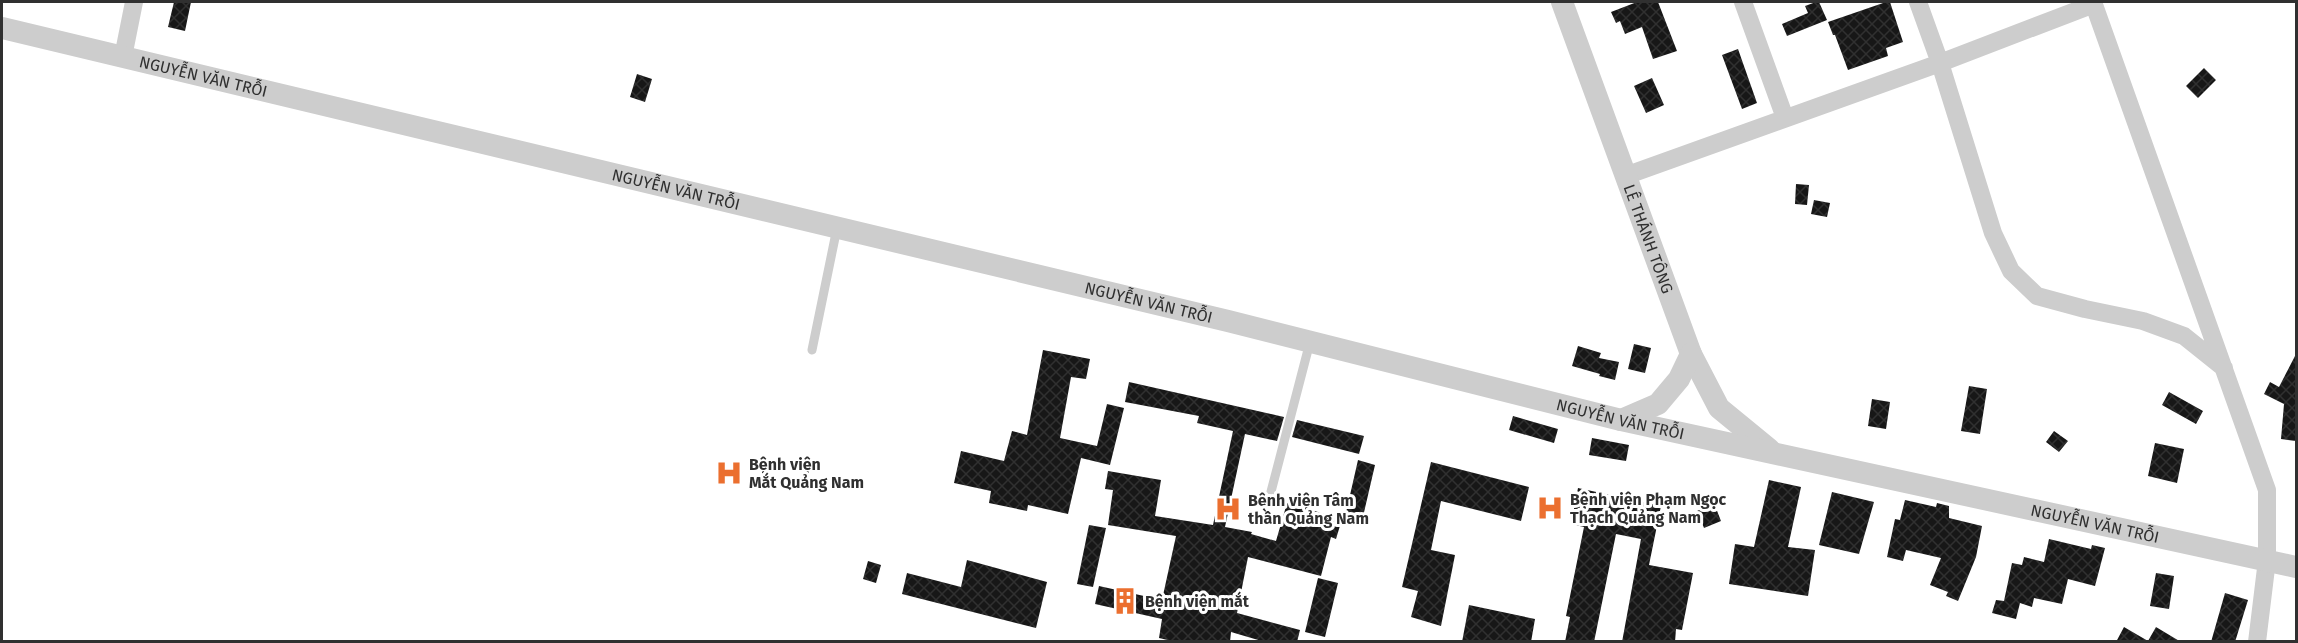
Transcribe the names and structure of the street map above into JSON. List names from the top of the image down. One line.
{"streets":{"street":["NGUYỄN VĂN TRỖI","LÊ THÁNH TÔNG"]},"crossings":[["NGUYỄN VĂN TRỖI","LÊ THÁNH TÔNG"]],"places":{"hospital":["Bệnh viện Mắt Quảng Nam","Bệnh viện Phạm Ngọc Thạch Quảng Nam","Bệnh viện Tâm thần Quảng Nam"],"building":["Bệnh viện mắt"]}}
